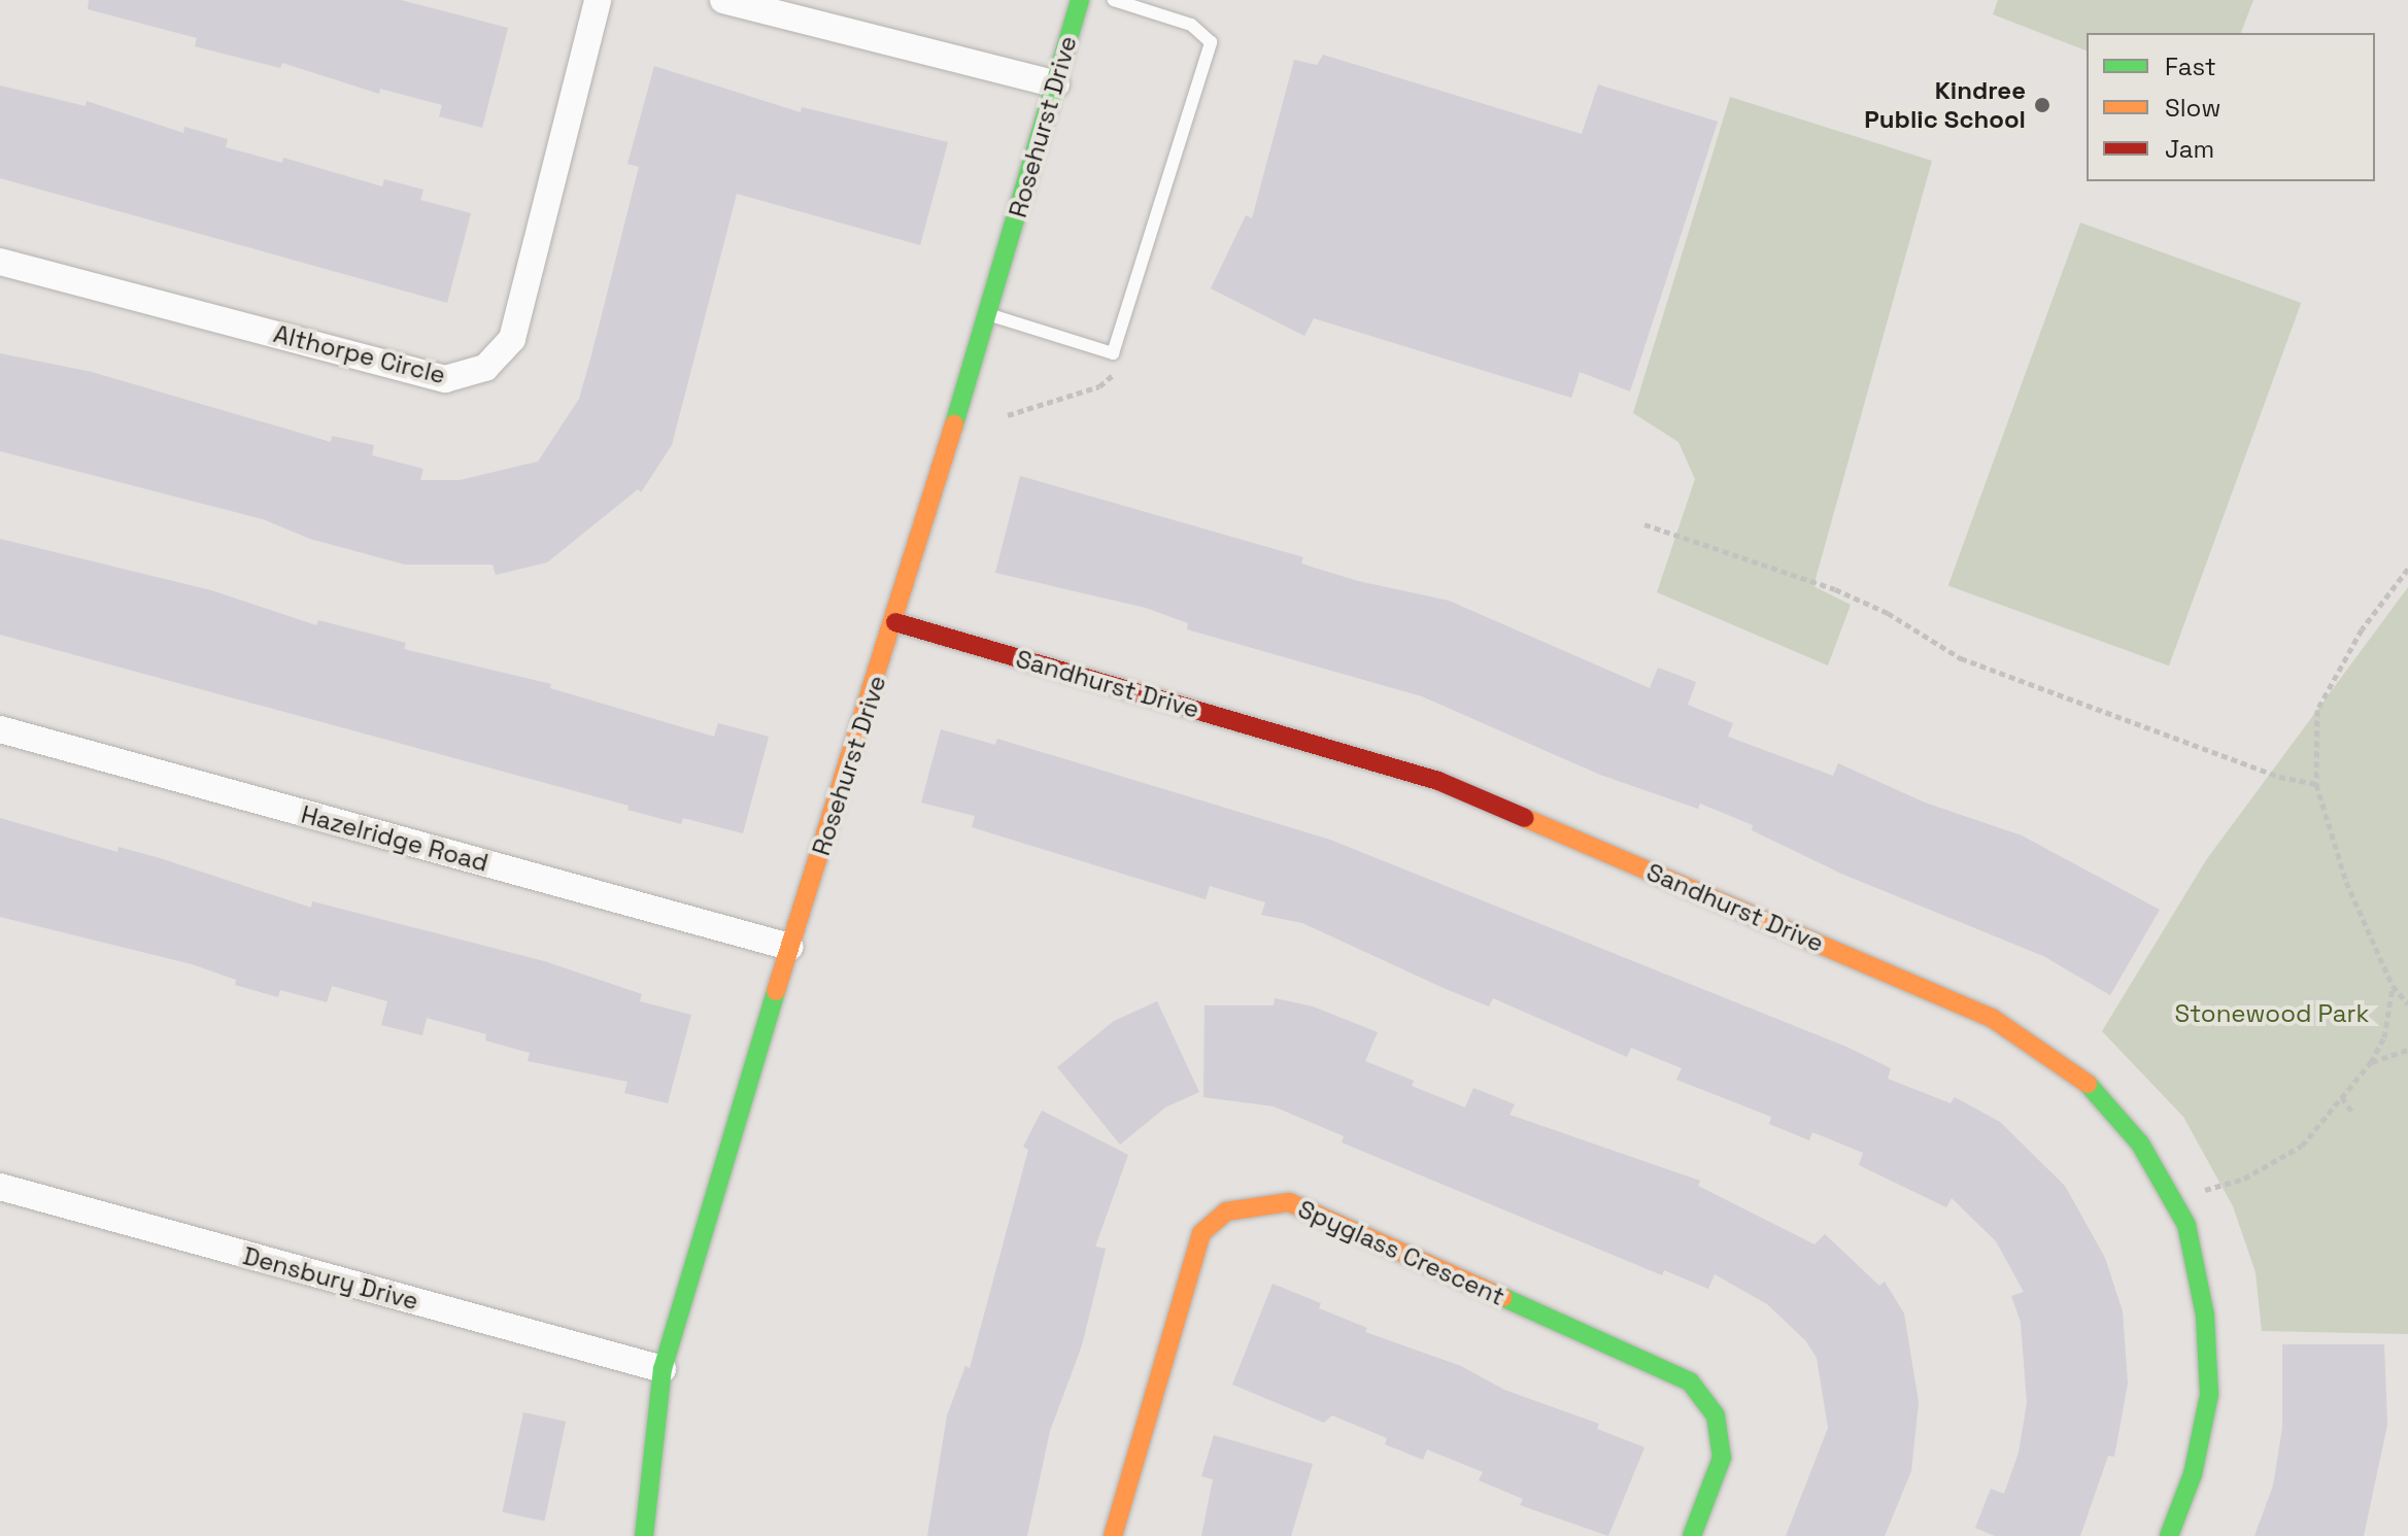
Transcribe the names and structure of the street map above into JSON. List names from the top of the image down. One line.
{"streets":{"street":["Rosehurst Drive","Althorpe Circle","Sandhurst Drive","Hazelridge Road","Spyglass Crescent","Densbury Drive"]},"crossings":[["Rosehurst Drive","Sandhurst Drive"],["Rosehurst Drive","Hazelridge Road"],["Rosehurst Drive","Densbury Drive"]],"parks":["Stonewood Park"],"places":["Kindree Public School"],"legend":["Fast","Slow","Jam"]}
